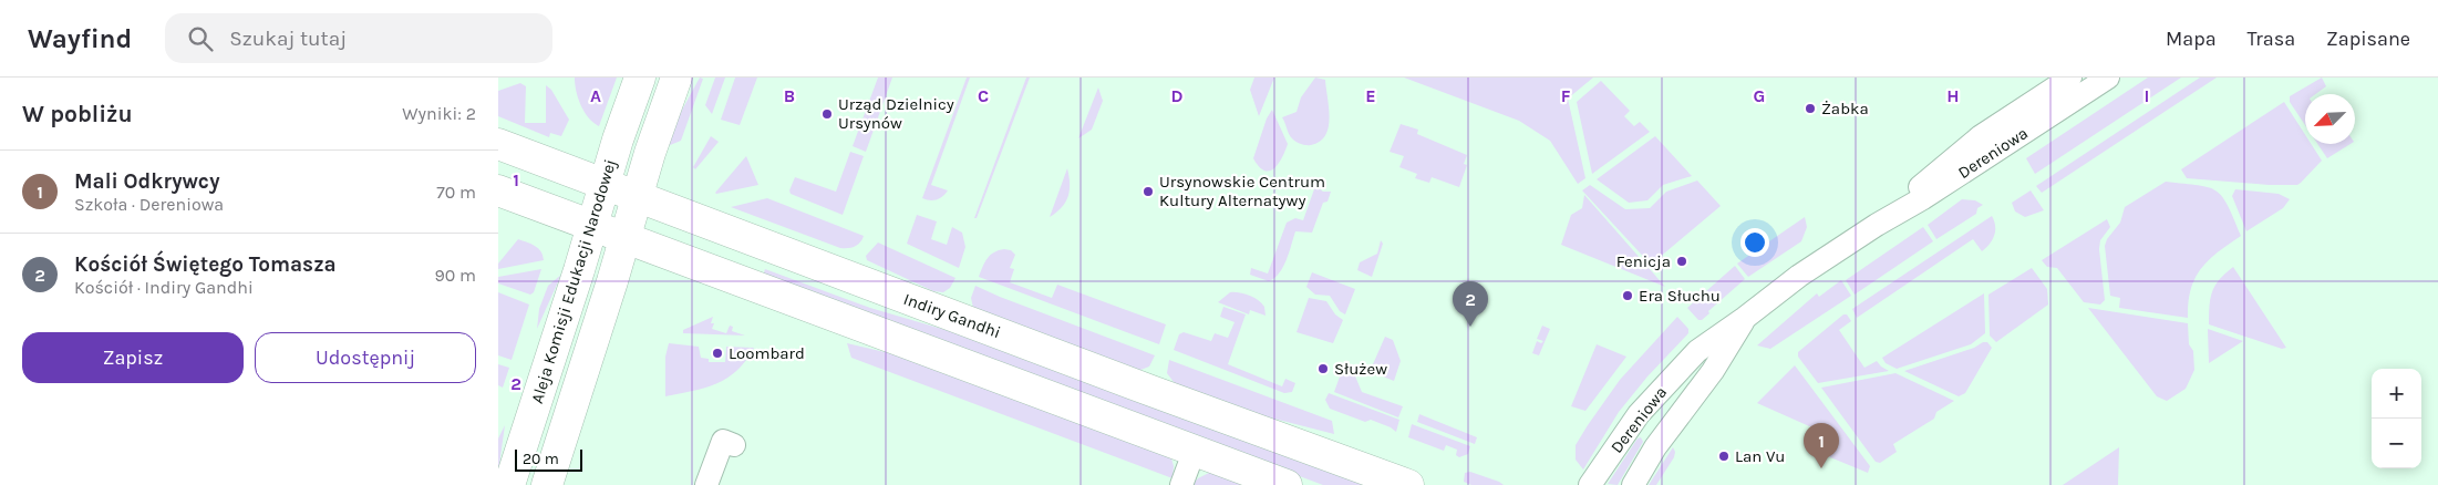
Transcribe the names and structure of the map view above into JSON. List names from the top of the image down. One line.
{"streets":{"street":["Dereniowa","Aleja Komisji Edukacji Narodowej","Indiry Gandhi"]},"crossings":[["Aleja Komisji Edukacji Narodowej","Indiry Gandhi"]],"places":["Żabka","Urząd Dzielnicy Ursynów","Ursynowskie Centrum Kultury Alternatywy","Fenicja","Era Słuchu","Loombard","Służew","Lan Vu"],"scale_bar":"20 m","north":"bottom left","page":{"header":"Wayfind","search":"Szukaj tutaj","nav":["Mapa","Trasa","Zapisane"],"heading":["W pobliżu","Wyniki: 2"],"list":[{"mark":"1","name":"Mali Odkrywcy","note":"Szkoła · Dereniowa","value":"70 m"},{"mark":"2","name":"Kościół Świętego Tomasza","note":"Kościół · Indiry Gandhi","value":"90 m"}],"pins":["2","1"],"buttons":["Zapisz","Udostępnij"],"map_buttons":["+","−"],"scale":"20 m"},"grid":{"columns":["A","B","C","D","E","F","G","H","I"],"rows":["1","2"]}}
